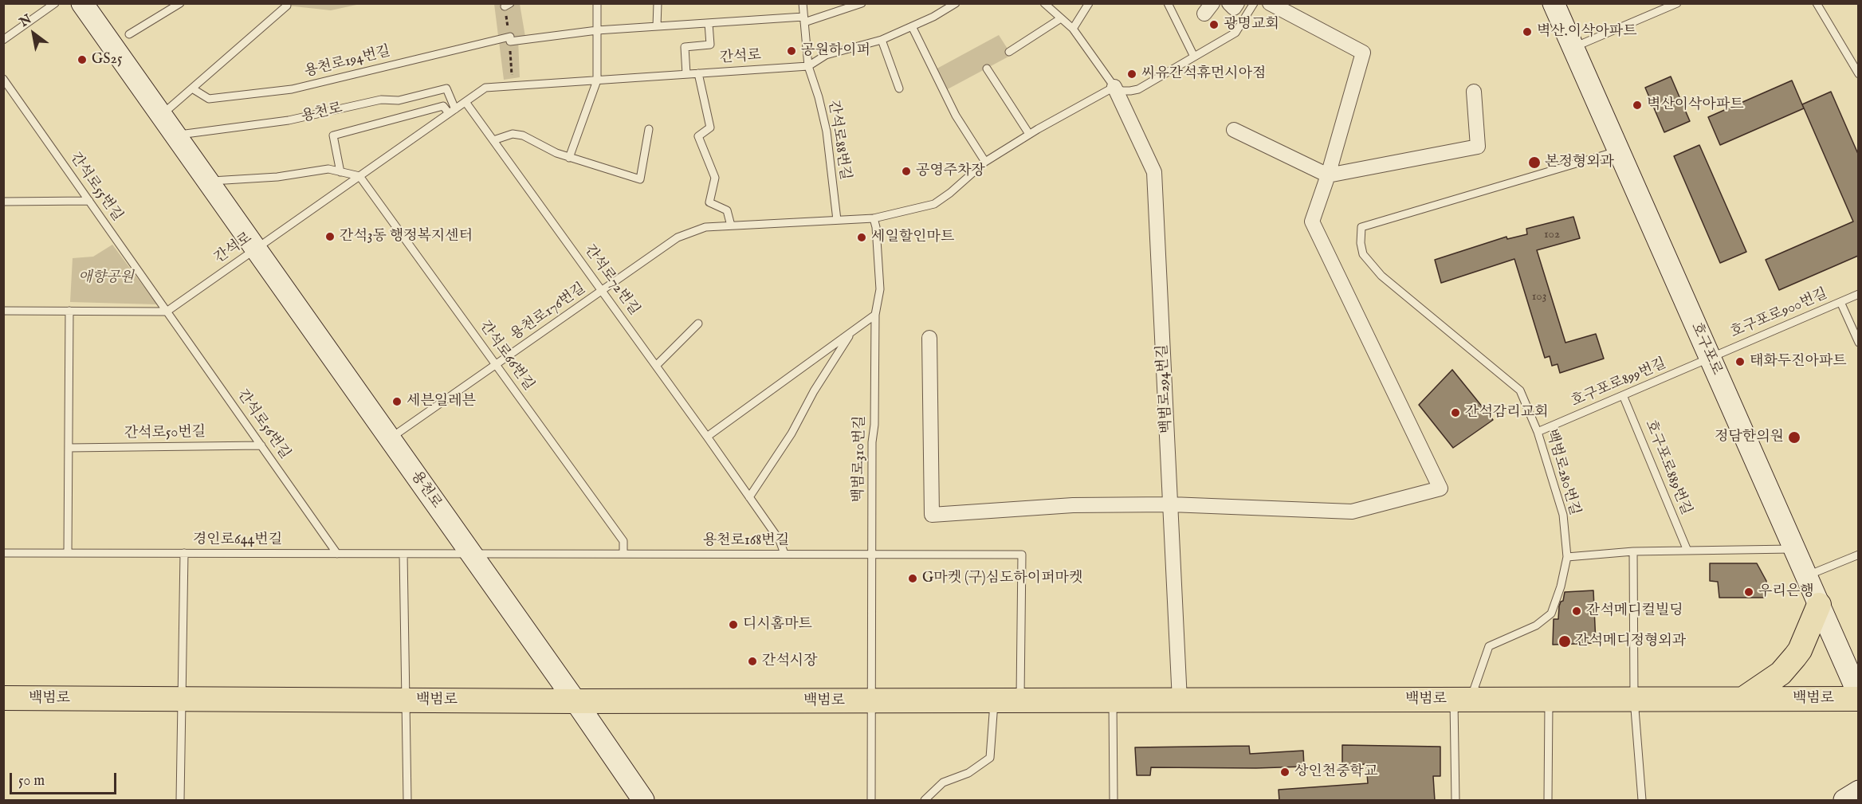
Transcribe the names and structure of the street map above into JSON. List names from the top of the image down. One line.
{"streets":{"main road":["백범로"],"street":["용천로","호구포로","백범로294번길"],"lane":["간석로","용천로194번길","간석로88번길","간석로55번길","간석로72번길","용천로176번길","호구포로900번길","간석로66번길","호구포로899번길","간석로56번길","간석로50번길","백범로310번길","호구포로889번길","백범로280번길","경인로644번길","용천로168번길"]},"crossings":[["간석로","용천로"],["간석로","간석로88번길"],["간석로","간석로55번길"],["간석로","간석로72번길"],["간석로","간석로66번길"],["간석로","간석로56번길"],["용천로194번길","간석로88번길"],["용천로","용천로176번길"],["용천로","경인로644번길"],["용천로","용천로168번길"],["용천로","백범로"],["간석로88번길","용천로176번길"],["간석로55번길","간석로56번길"],["간석로72번길","용천로176번길"],["간석로72번길","용천로168번길"],["용천로176번길","간석로66번길"],["용천로176번길","백범로294번길"],["용천로176번길","백범로310번길"],["호구포로900번길","호구포로"],["호구포로900번길","호구포로899번길"],["호구포로","호구포로899번길"],["호구포로","백범로280번길"],["간석로66번길","용천로168번길"],["호구포로899번길","호구포로889번길"],["호구포로899번길","백범로280번길"],["백범로294번길","백범로"],["간석로56번길","간석로50번길"],["간석로56번길","경인로644번길"],["백범로310번길","용천로168번길"],["백범로310번길","백범로"],["백범로280번길","백범로"],["경인로644번길","용천로168번길"],["용천로168번길","백범로"]],"parks":["애향공원"],"places":["광명교회","벽산.이삭아파트","공원하이퍼","GS25","씨유간석휴먼시아점","벽산이삭아파트","본정형외과","공영주차장","간석3동 행정복지센터","세일할인마트","태화두진아파트","세븐일레븐","간석감리교회","정담한의원","G마켓 (구)심도하이퍼마켓","우리은행","간석메디컬빌딩","디시홈마트","간석메디정형외과","간석시장","상인천중학교"],"house_numbers":["102","103"],"scale_bar":"50 m","north":"top left"}
